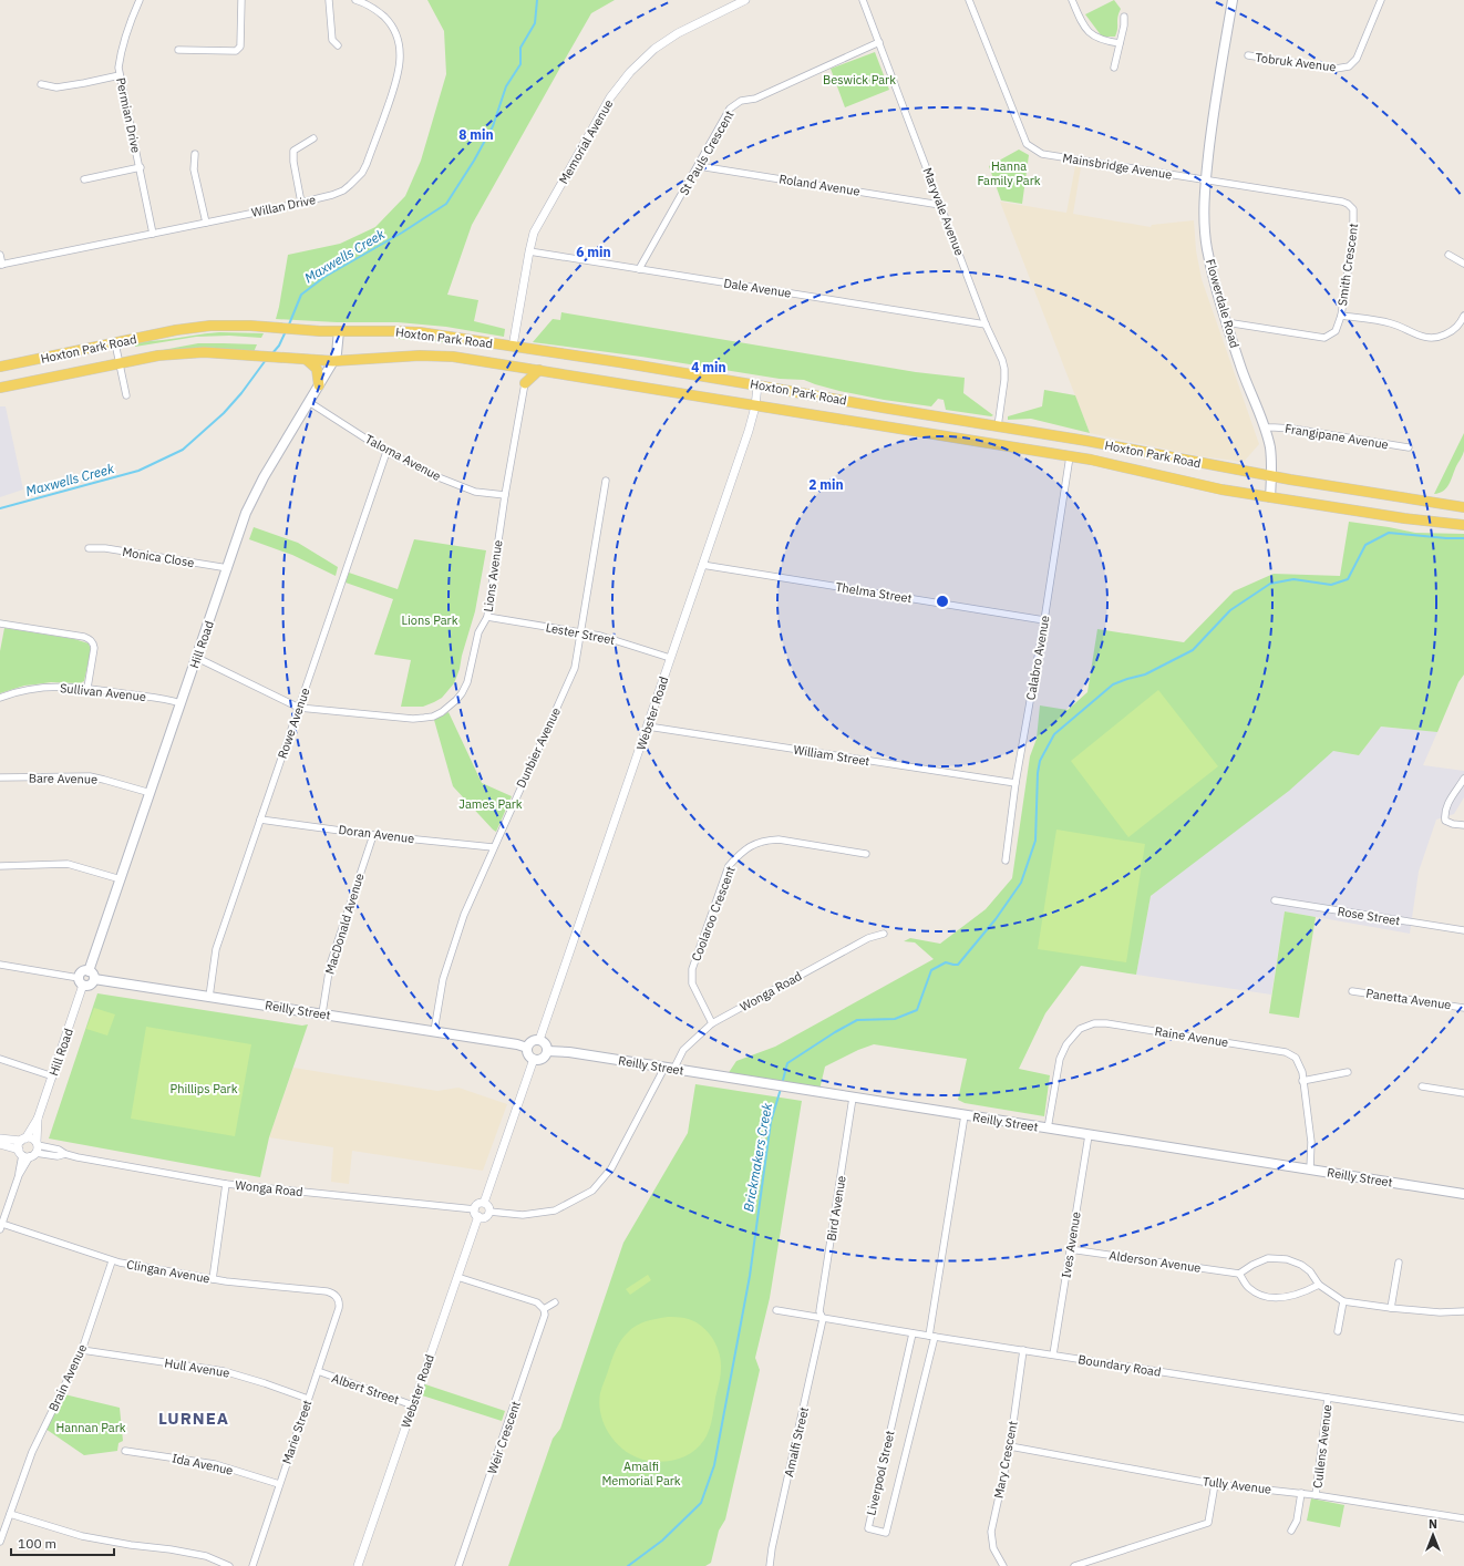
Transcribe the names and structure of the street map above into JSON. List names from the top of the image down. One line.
{"streets":{"main road":["Flowerdale Road","Hoxton Park Road","Hill Road","Reilly Street"],"street":["Tobruk Avenue","Permian Drive","Memorial Avenue","St Pauls Crescent","Mainsbridge Avenue","Roland Avenue","Willan Drive","Maryvale Avenue","Smith Crescent","Dale Avenue","Frangipane Avenue","Taloma Avenue","Monica Close","Lions Avenue","Thelma Street","Lester Street","Calabro Avenue","Sullivan Avenue","Webster Road","Rowe Avenue","Dunbier Avenue","William Street","Bare Avenue","Doran Avenue","Coolaroo Crescent","Rose Street","MacDonald Avenue","Wonga Road","Panetta Avenue","Raine Avenue","Bird Avenue","Ives Avenue","Alderson Avenue","Clingan Avenue","Boundary Road","Hull Avenue","Brain Avenue","Albert Street","Marie Street","Weir Crescent","Amalfi Street","Cullens Avenue","Mary Crescent","Ida Avenue","Liverpool Street","Tully Avenue"]},"crossings":[["Permian Drive","Willan Drive"],["Memorial Avenue","Dale Avenue"],["Memorial Avenue","Hoxton Park Road"],["St Pauls Crescent","Roland Avenue"],["St Pauls Crescent","Maryvale Avenue"],["St Pauls Crescent","Dale Avenue"],["Mainsbridge Avenue","Smith Crescent"],["Mainsbridge Avenue","Flowerdale Road"],["Roland Avenue","Maryvale Avenue"],["Maryvale Avenue","Dale Avenue"],["Maryvale Avenue","Hoxton Park Road"],["Smith Crescent","Flowerdale Road"],["Flowerdale Road","Hoxton Park Road"],["Flowerdale Road","Frangipane Avenue"],["Hoxton Park Road","Hill Road"],["Hoxton Park Road","Calabro Avenue"],["Hoxton Park Road","Webster Road"],["Taloma Avenue","Lions Avenue"],["Taloma Avenue","Hill Road"],["Taloma Avenue","Rowe Avenue"],["Monica Close","Hill Road"],["Lions Avenue","Lester Street"],["Lions Avenue","Hill Road"],["Lions Avenue","Rowe Avenue"],["Thelma Street","Calabro Avenue"],["Thelma Street","Webster Road"],["Lester Street","Webster Road"],["Lester Street","Dunbier Avenue"],["Hill Road","Sullivan Avenue"],["Hill Road","Bare Avenue"],["Hill Road","Wonga Road"],["Hill Road","Reilly Street"],["Hill Road","Clingan Avenue"],["Calabro Avenue","William Street"],["Webster Road","William Street"],["Webster Road","Wonga Road"],["Webster Road","Reilly Street"],["Webster Road","Albert Street"],["Rowe Avenue","Doran Avenue"],["Rowe Avenue","Reilly Street"],["Dunbier Avenue","Doran Avenue"],["Dunbier Avenue","Reilly Street"],["Doran Avenue","MacDonald Avenue"],["Coolaroo Crescent","Wonga Road"],["MacDonald Avenue","Reilly Street"],["Wonga Road","Reilly Street"],["Reilly Street","Raine Avenue"],["Reilly Street","Bird Avenue"],["Reilly Street","Ives Avenue"],["Reilly Street","Liverpool Street"],["Bird Avenue","Boundary Road"],["Bird Avenue","Amalfi Street"],["Ives Avenue","Alderson Avenue"],["Ives Avenue","Boundary Road"],["Clingan Avenue","Brain Avenue"],["Clingan Avenue","Marie Street"],["Boundary Road","Amalfi Street"],["Boundary Road","Cullens Avenue"],["Boundary Road","Mary Crescent"],["Boundary Road","Liverpool Street"],["Hull Avenue","Brain Avenue"],["Hull Avenue","Marie Street"],["Albert Street","Marie Street"],["Marie Street","Ida Avenue"],["Cullens Avenue","Tully Avenue"],["Mary Crescent","Tully Avenue"]],"districts":["LURNEA"],"water":["Maxwells Creek","Brickmakers Creek"],"parks":["Beswick Park","Hanna Family Park","Lions Park","James Park","Phillips Park","Hannan Park","Amalfi Memorial Park"],"scale_bar":"100 m","north":"top","rings":["8 min","6 min","4 min","2 min"]}
